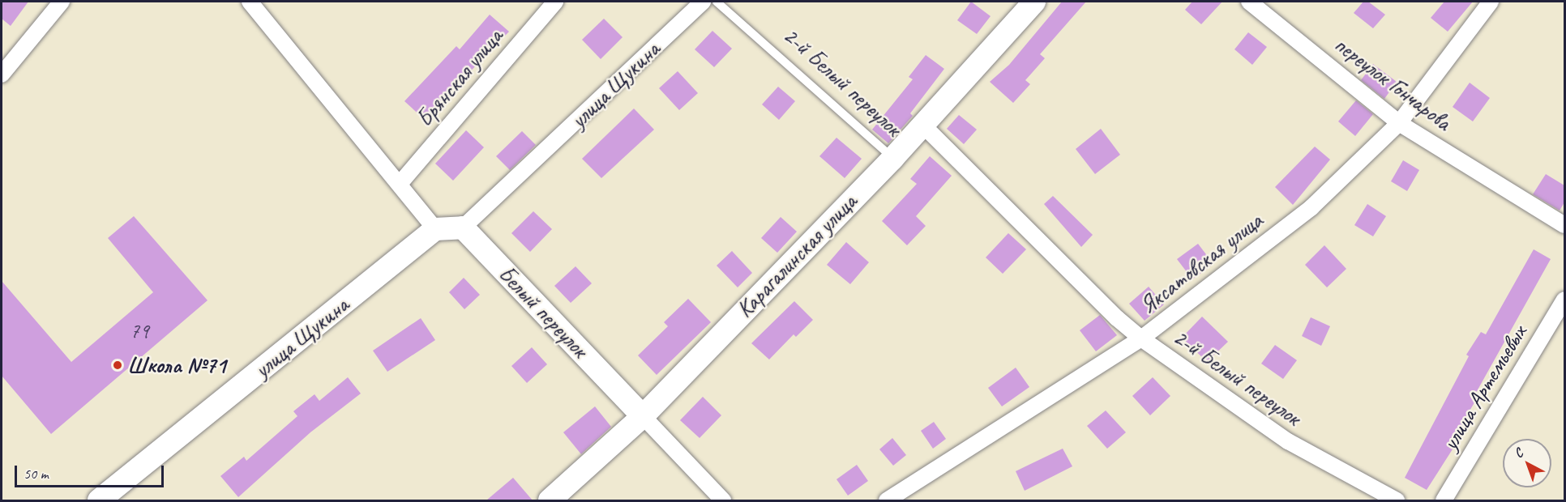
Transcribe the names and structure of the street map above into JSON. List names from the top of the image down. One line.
{"streets":{"street":["Брянская улица","2-й Белый переулок","переулок Гончарова","улица Щукина","Карагалинская улица","Яксатовская улица","Белый переулок","улица Артемьевых"]},"crossings":[["2-й Белый переулок","Карагалинская улица"],["2-й Белый переулок","Яксатовская улица"],["переулок Гончарова","Яксатовская улица"],["улица Щукина","Белый переулок"],["Карагалинская улица","Белый переулок"]],"places":["Школа №71"],"house_numbers":["79"],"scale_bar":"50 m","north":"top left"}
